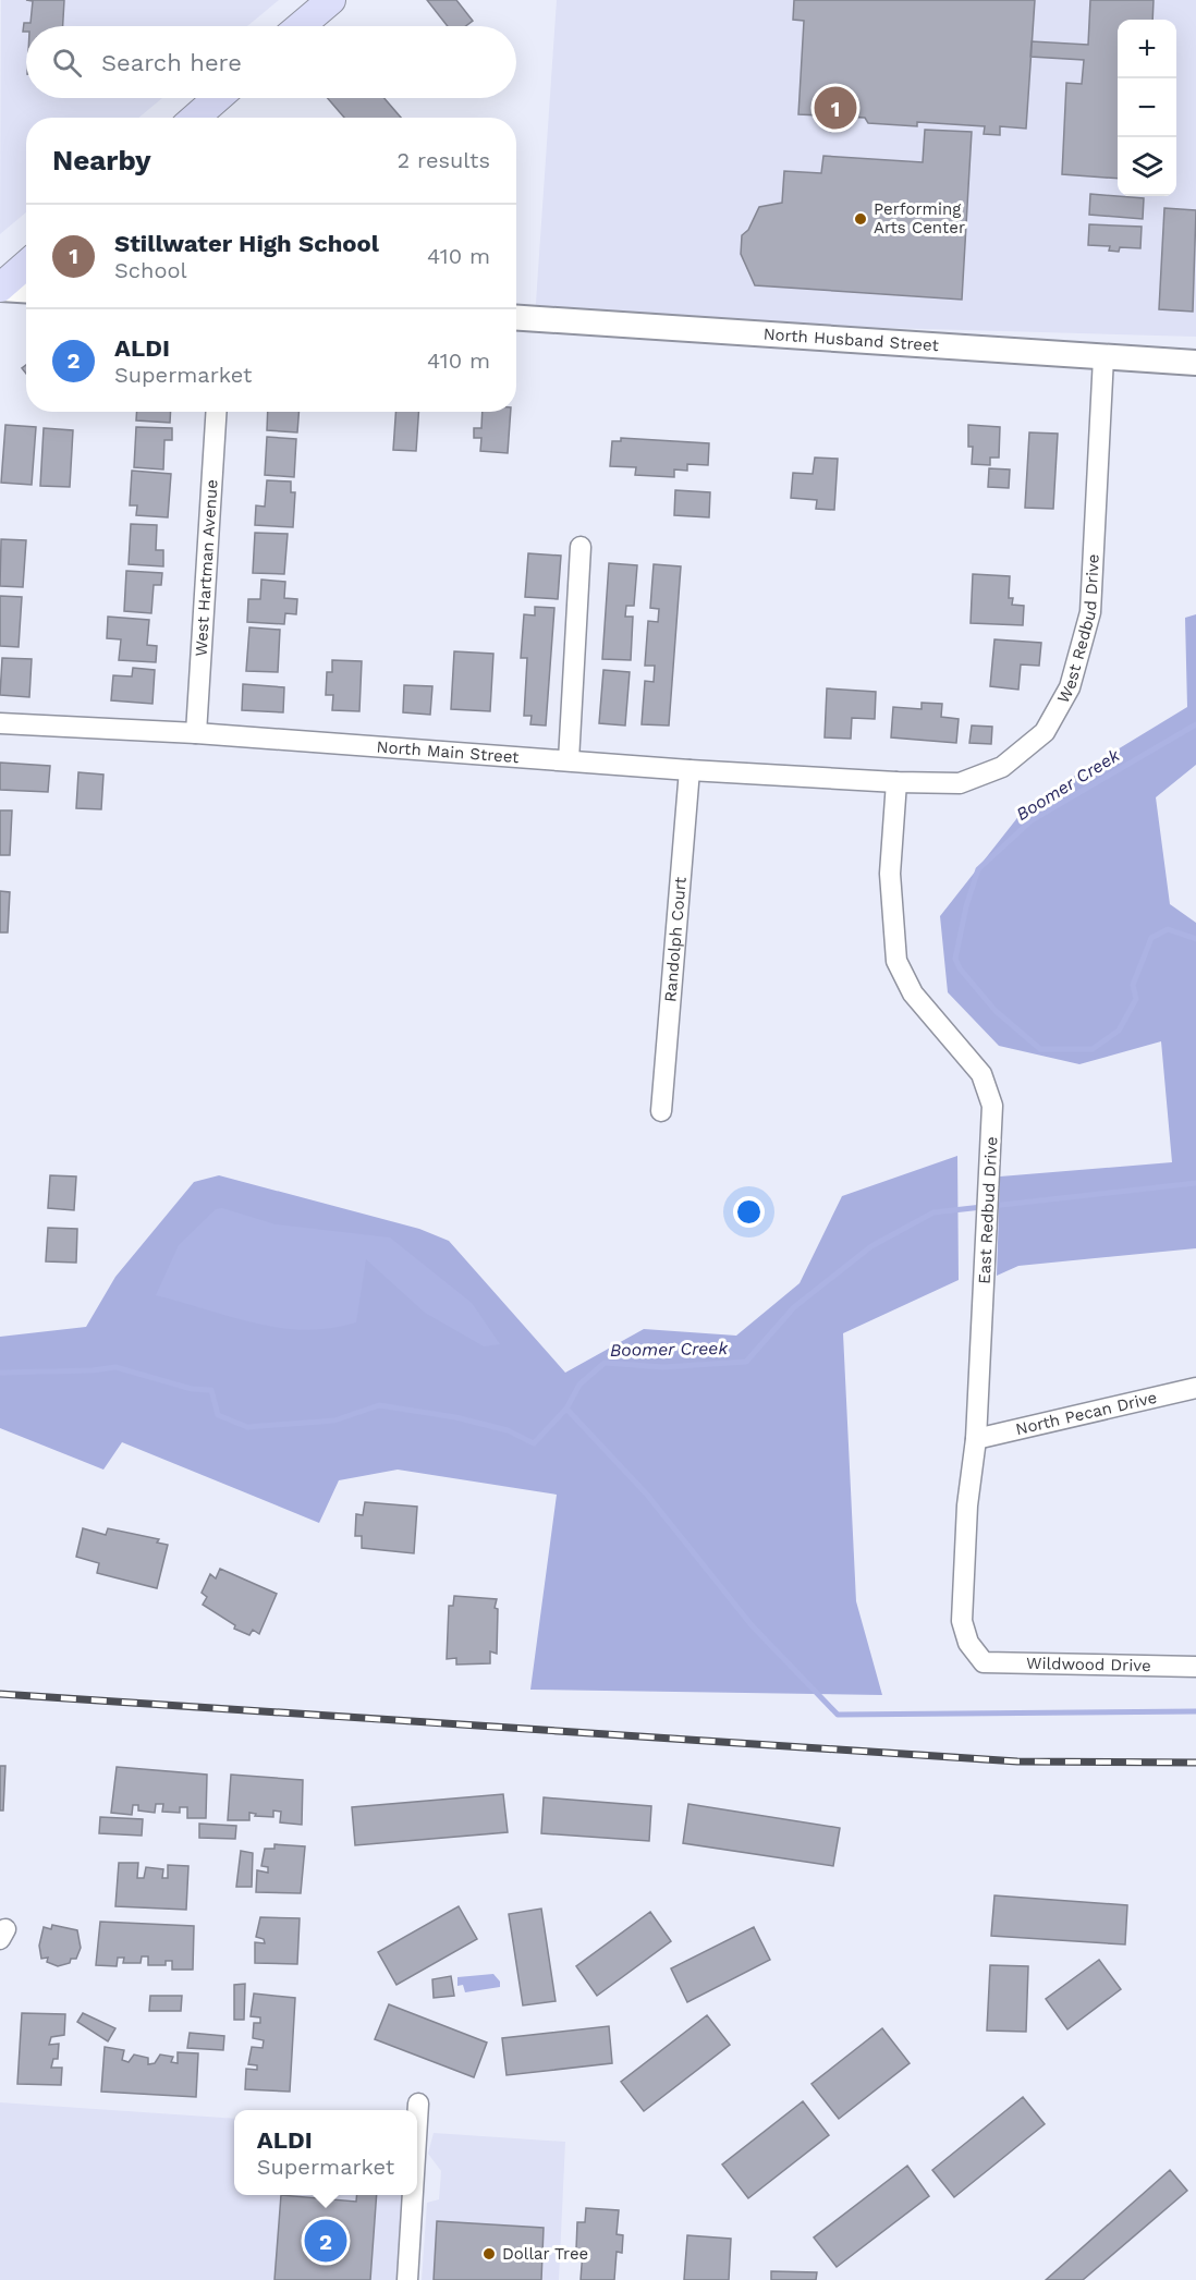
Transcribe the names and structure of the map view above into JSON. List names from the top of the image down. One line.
{"streets":{"street":["North Husband Street","West Hartman Avenue","West Redbud Drive","North Main Street","Randolph Court","East Redbud Drive","North Pecan Drive","Wildwood Drive"]},"crossings":[["North Husband Street","West Redbud Drive"],["West Hartman Avenue","North Main Street"],["West Redbud Drive","North Main Street"],["West Redbud Drive","East Redbud Drive"],["North Main Street","Randolph Court"],["North Main Street","East Redbud Drive"],["East Redbud Drive","North Pecan Drive"],["East Redbud Drive","Wildwood Drive"]],"water":["Boomer Creek"],"places":["Performing Arts Center","Dollar Tree"],"page":{"map_buttons":["+","−"],"search":"Search here","pins":["1","2"],"heading":["Nearby","2 results"],"list":[{"mark":"1","name":"Stillwater High School","note":"School","value":"410 m"},{"mark":"2","name":"ALDI","note":"Supermarket","value":"410 m"}],"popup":["ALDI","Supermarket"]}}
